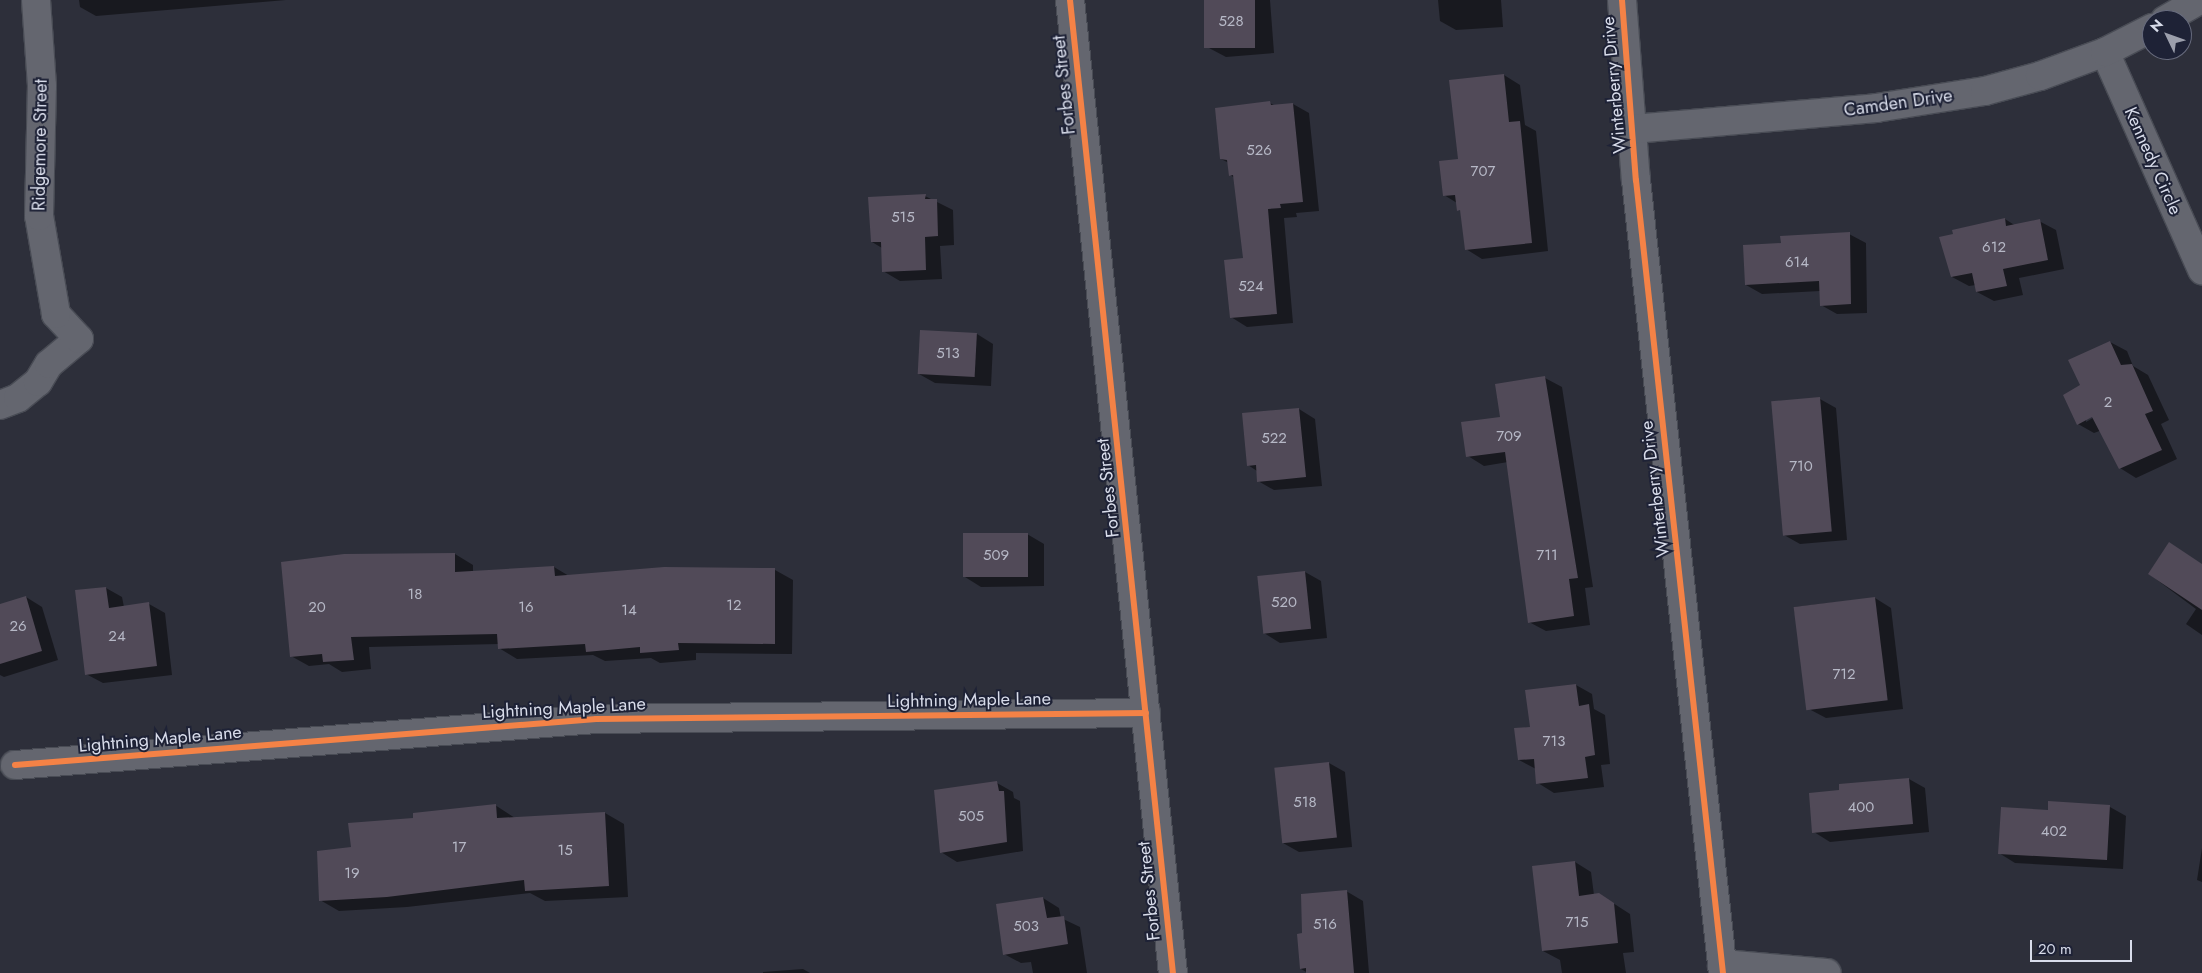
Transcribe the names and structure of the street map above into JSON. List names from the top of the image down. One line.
{"streets":{"street":["Forbes Street","Winterberry Drive","Camden Drive","Ridgemore Street","Kennedy Circle","Lightning Maple Lane"]},"crossings":[["Forbes Street","Lightning Maple Lane"],["Winterberry Drive","Camden Drive"],["Camden Drive","Kennedy Circle"]],"house_numbers":["528","526","707","515","612","614","524","513","2","709","522","710","509","711","18","520","12","20","16","14","26","24","712","713","518","400","505","402","17","15","19","715","516","503"],"scale_bar":"20 m","north":"top left"}
